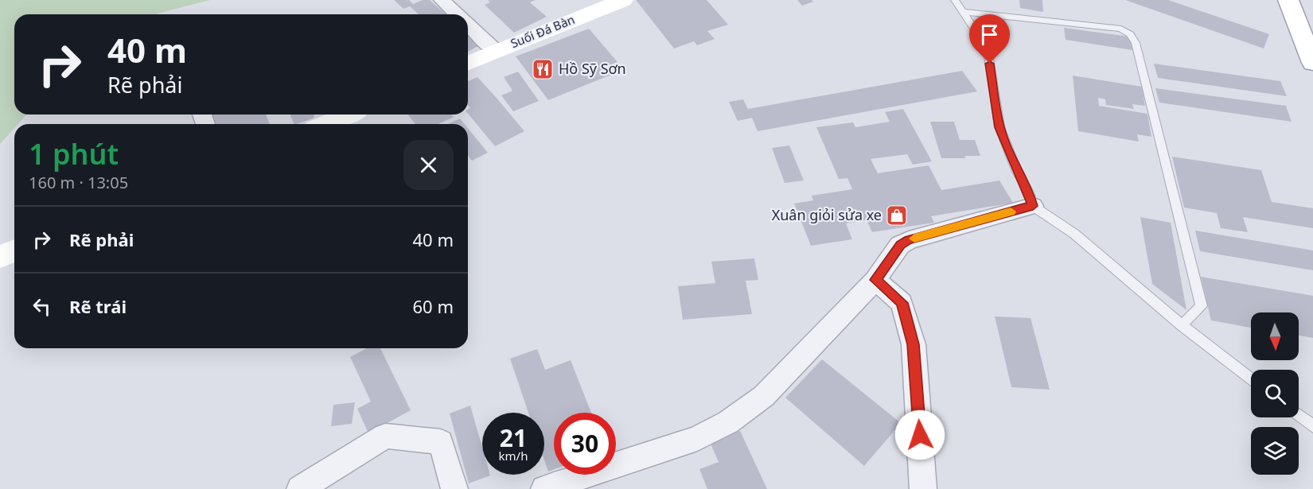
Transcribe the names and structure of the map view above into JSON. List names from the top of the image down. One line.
{"streets":{"street":["Suối Đá Bàn"]},"places":{"restaurant":["Hồ Sỹ Sơn"],"shop":["Xuân giỏi sửa xe"]},"north":"bottom","page":{"turn":["40 m","Rẽ phải"],"heading":["1 phút","160 m · 13:05"],"list":[{"name":"Rẽ phải","value":"40 m"},{"name":"Rẽ trái","value":"60 m"}],"speed":"21 km/h","limit":"30"}}
